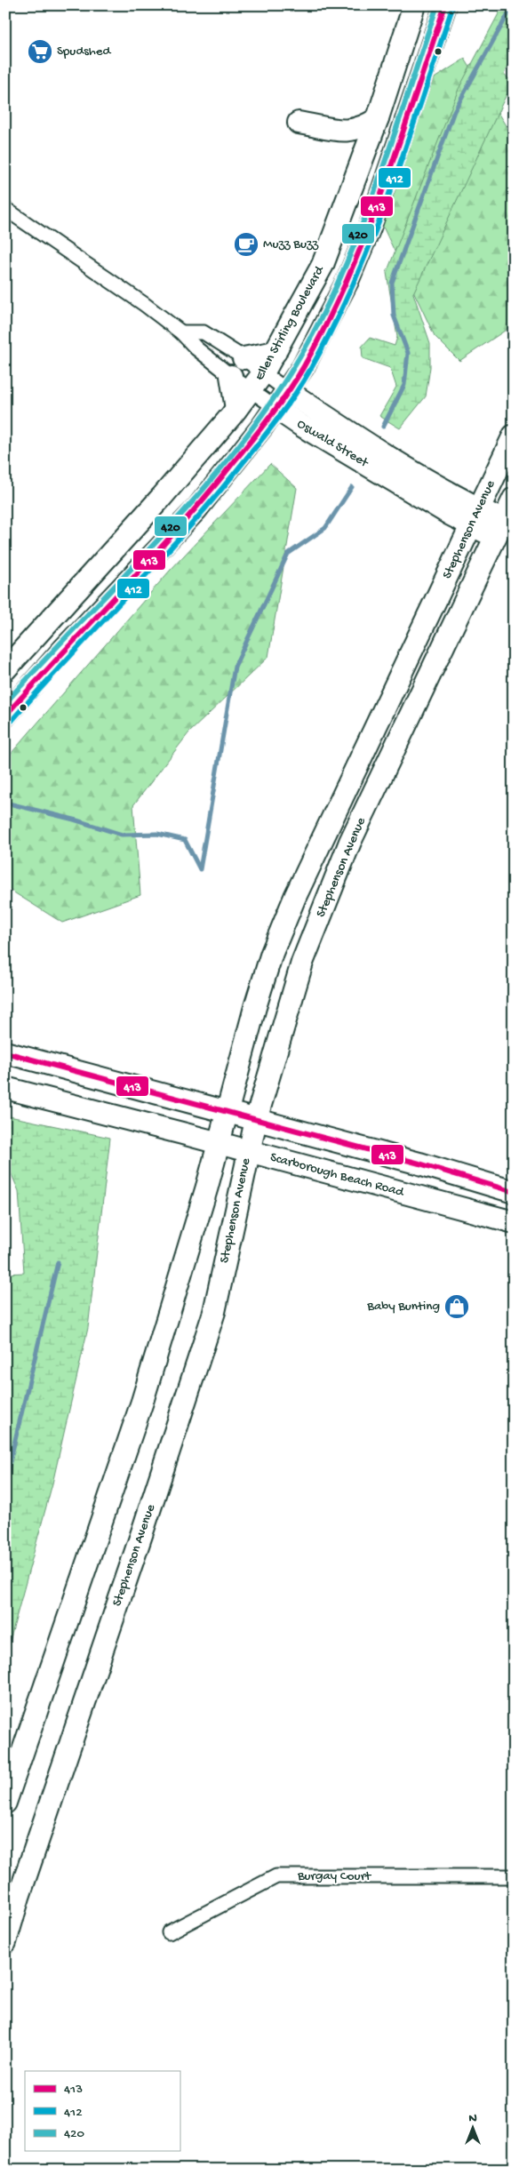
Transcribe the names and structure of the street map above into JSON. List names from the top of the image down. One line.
{"streets":{"main road":["Ellen Stirling Boulevard","Oswald Street","Stephenson Avenue","Scarborough Beach Road"],"street":["Burgay Court"]},"crossings":[["Ellen Stirling Boulevard","Oswald Street"],["Oswald Street","Stephenson Avenue"],["Stephenson Avenue","Scarborough Beach Road"]],"places":{"supermarket":["Spudshed"],"cafe":["Muzz Buzz"],"shop":["Baby Bunting"]},"lines":["transit line 413","transit line 420","transit line 412"],"legend":["413","412","420"],"north":"top"}
